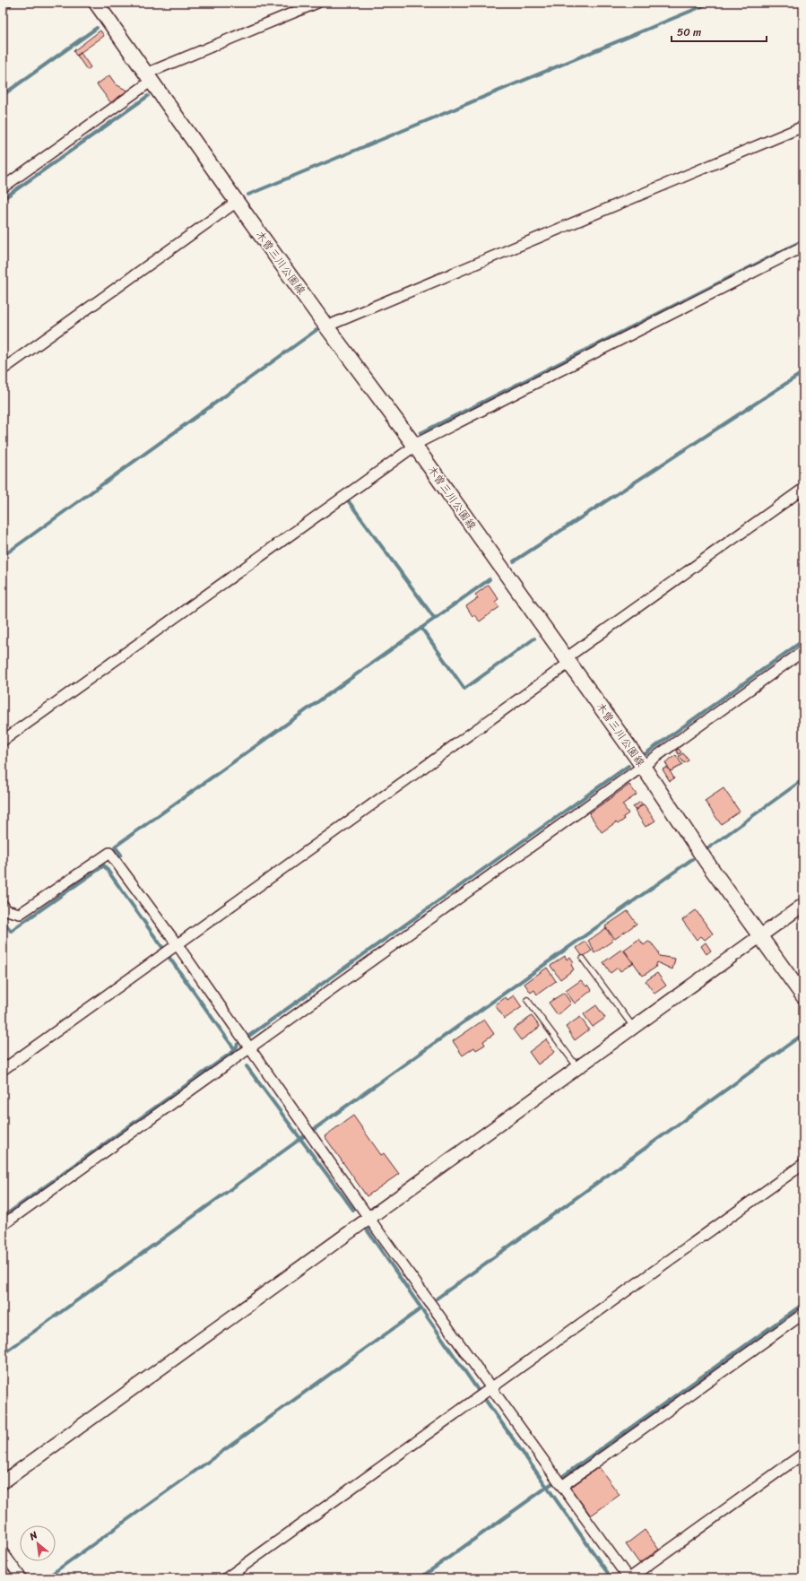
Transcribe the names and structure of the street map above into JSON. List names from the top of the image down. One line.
{"streets":{"main road":["木曽三川公園線"]},"scale_bar":"50 m","north":"top left"}
